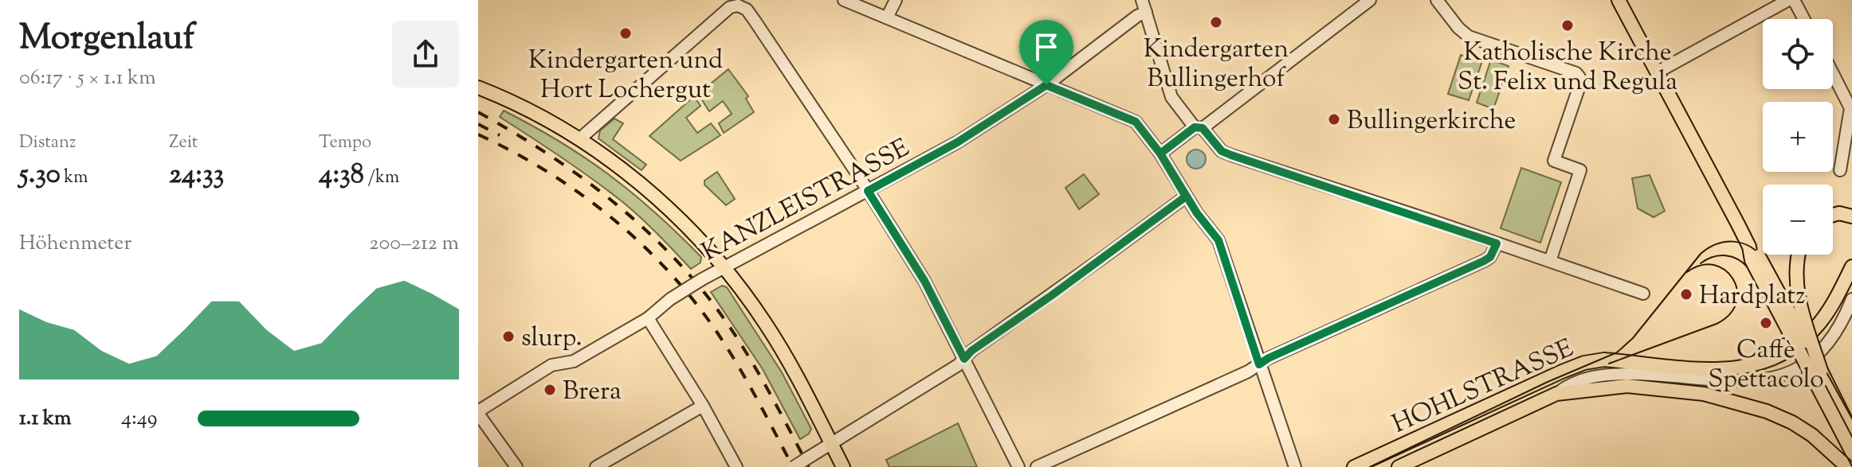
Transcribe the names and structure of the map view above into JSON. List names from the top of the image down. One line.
{"streets":{"main road":["HOHLSTRASSE"],"street":["KANZLEISTRASSE"]},"places":["Kindergarten Bullingerhof","Katholische Kirche St. Felix und Regula","Kindergarten und Hort Lochergut","Bullingerkirche","Hardplatz","Caffè Spettacolo","slurp.","Brera"],"page":{"heading":["Morgenlauf","06:17 · 5 × 1.1 km"],"map_buttons":["+","−"],"stats":[["Distanz","5.30 km"],["Zeit","24:33"],["Tempo","4:38 /km"]],"chart":["Höhenmeter","200–212 m"],"list":[{"name":"1.1 km","note":"4:49"}]}}
